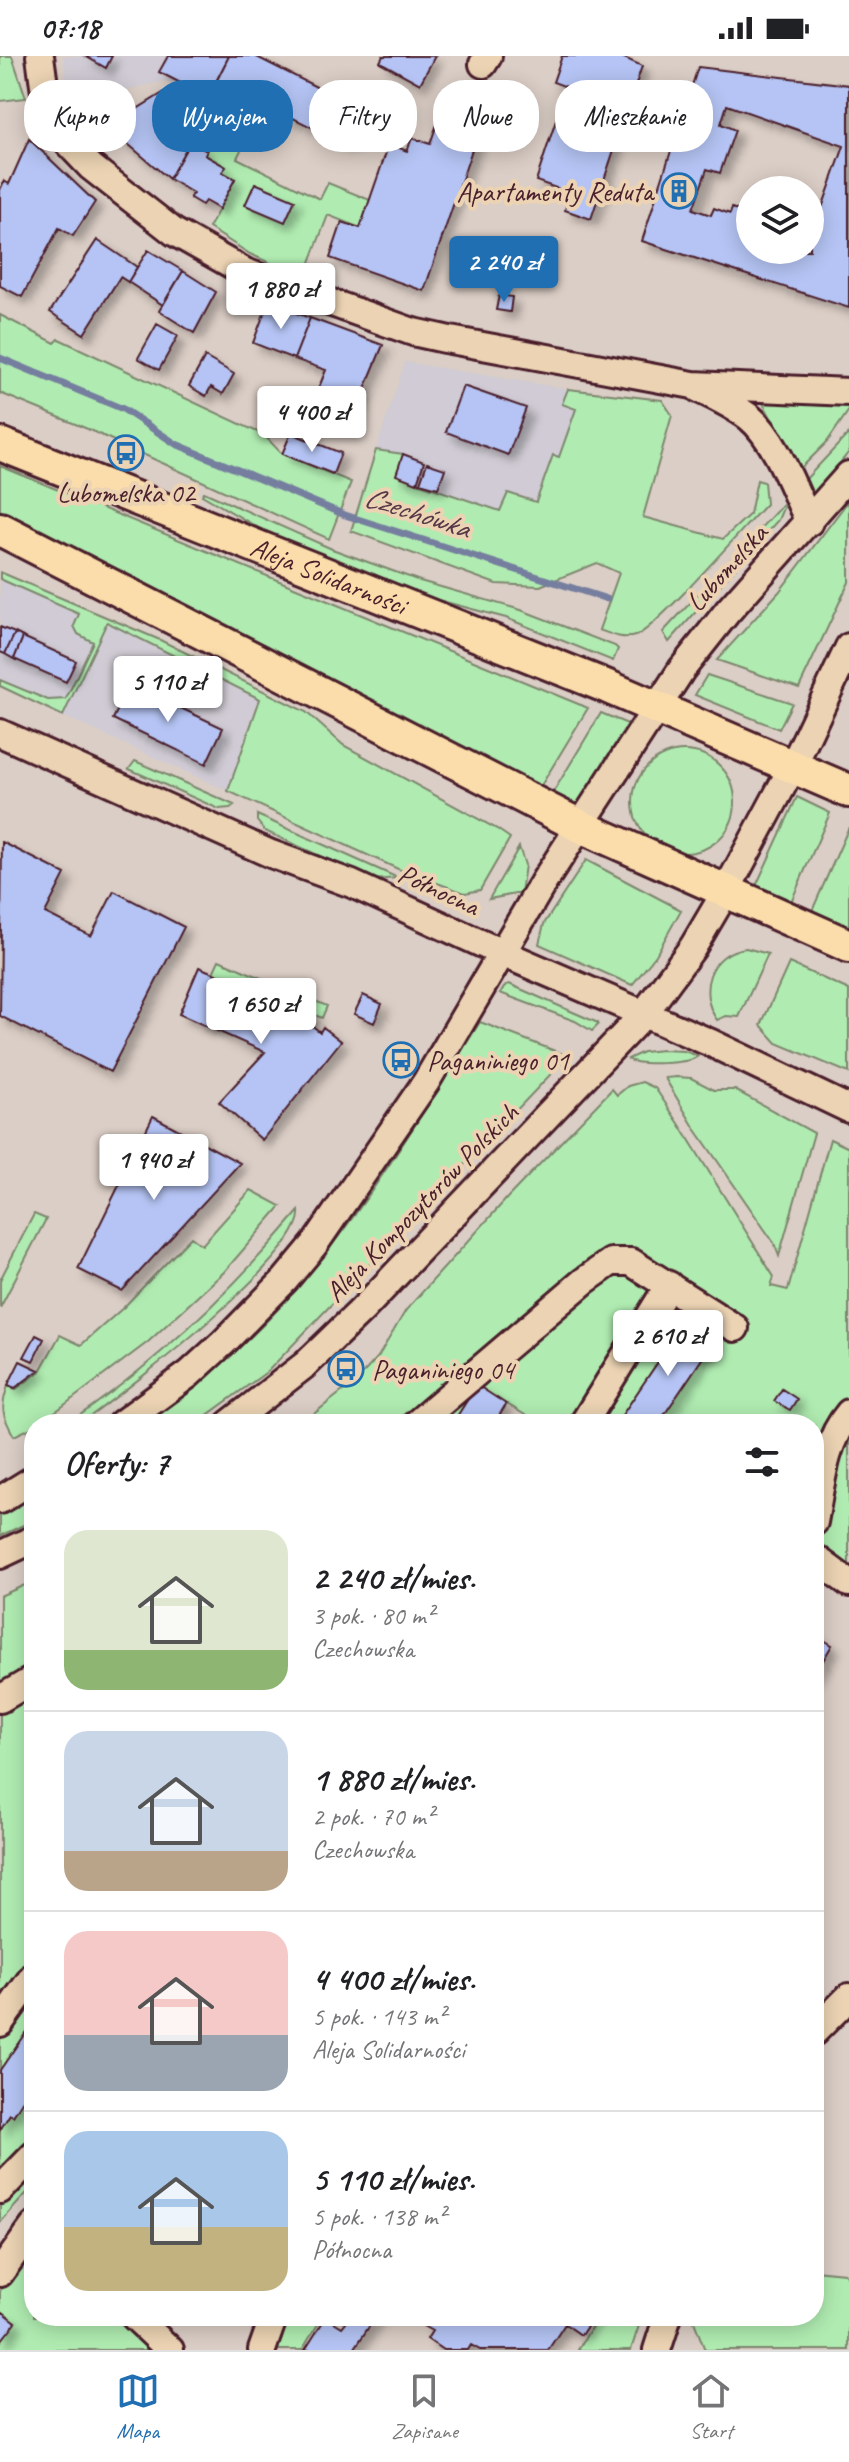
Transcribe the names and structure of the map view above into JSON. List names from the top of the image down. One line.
{"streets":{"main road":["Aleja Solidarności"],"street":["Lubomelska","Północna","Aleja Kompozytorów Polskich"]},"crossings":[["Lubomelska","Aleja Solidarności"],["Lubomelska","Aleja Kompozytorów Polskich"],["Aleja Solidarności","Aleja Kompozytorów Polskich"],["Północna","Aleja Kompozytorów Polskich"]],"water":["Czechówka"],"places":{"building":["Apartamenty Reduta"],"bus stop":["Lubomelska 02","Paganiniego 01","Paganiniego 04"]},"page":{"status":"07:18","chip":["Kupno","Wynajem","Filtry","Nowe","Mieszkanie"],"price":["2 240 zł","1 880 zł","4 400 zł","5 110 zł","1 650 zł","1 940 zł","2 610 zł"],"heading":"Oferty: 7","list":[{"name":"2 240 zł/mies.","note":"3 pok. · 80 m² · Czechowska"},{"name":"1 880 zł/mies.","note":"2 pok. · 70 m² · Czechowska"},{"name":"4 400 zł/mies.","note":"5 pok. · 143 m² · Aleja Solidarności"},{"name":"5 110 zł/mies.","note":"5 pok. · 138 m² · Północna"}],"tabs":["Mapa","Zapisane","Start"]}}
